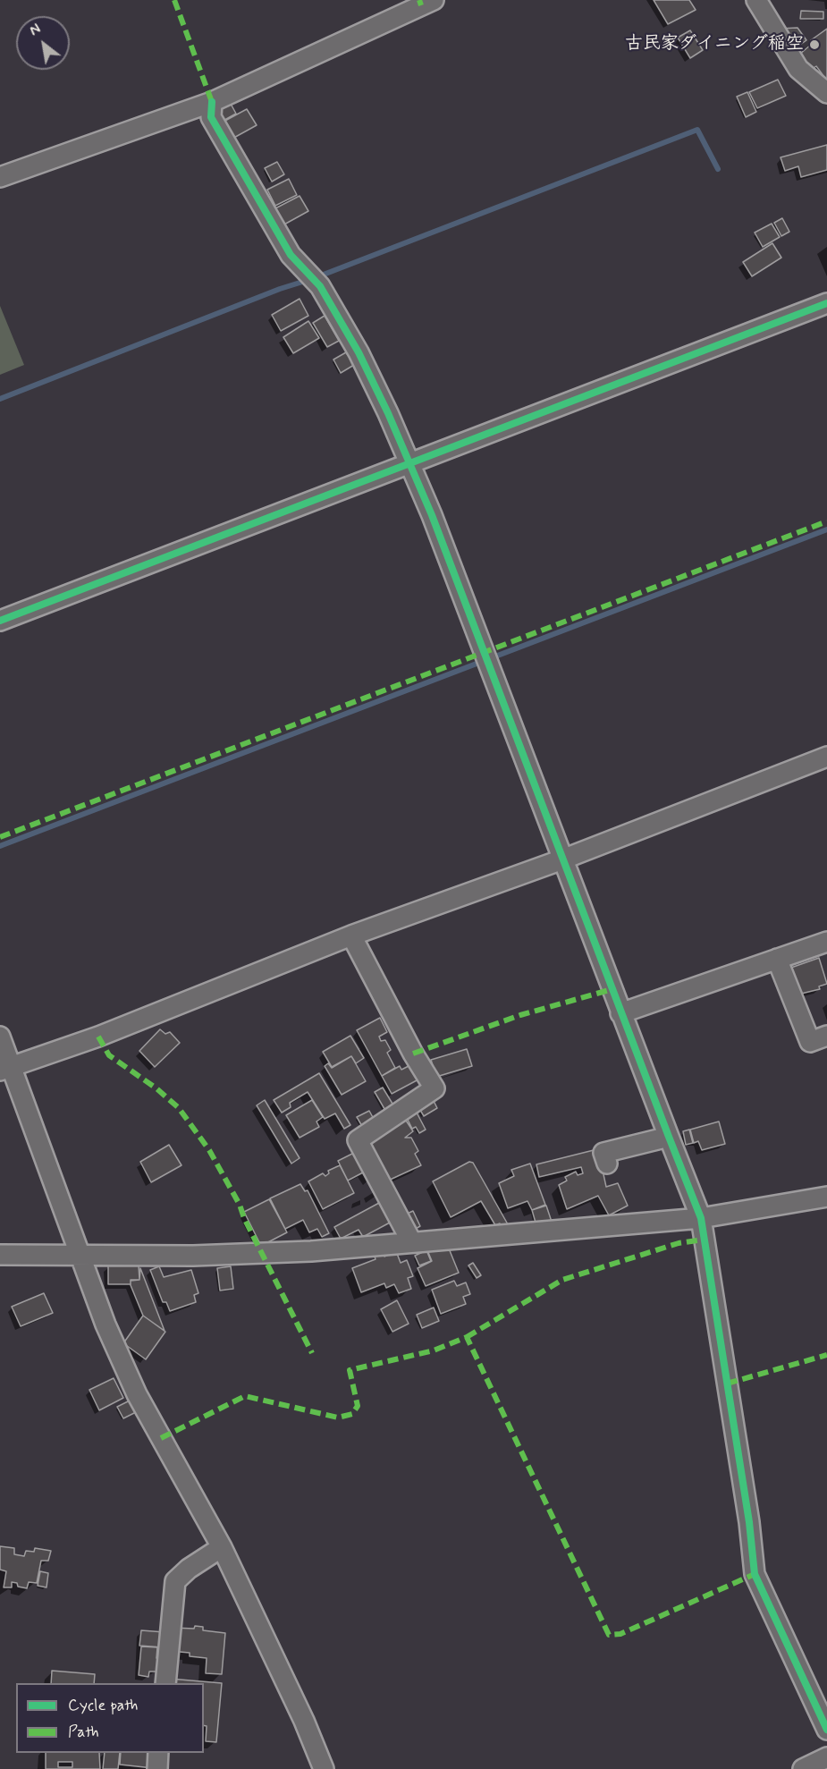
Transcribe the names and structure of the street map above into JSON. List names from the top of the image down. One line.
{"places":["古民家ダイニング稲空"],"legend":["Cycle path","Path"],"north":"top left"}
